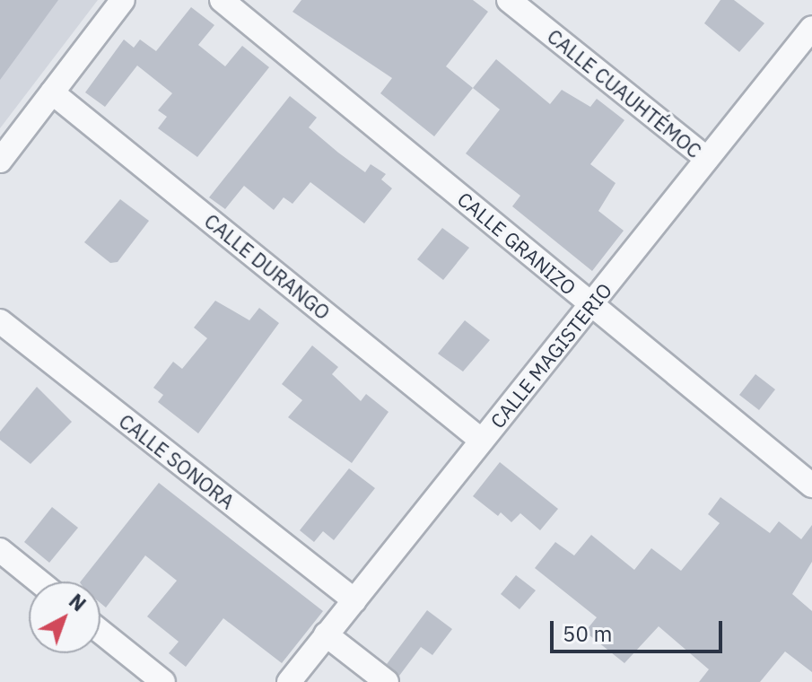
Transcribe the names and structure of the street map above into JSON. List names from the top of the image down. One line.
{"streets":{"street":["CALLE CUAUHTÉMOC","CALLE GRANIZO","CALLE DURANGO","CALLE MAGISTERIO","CALLE SONORA"]},"crossings":[["CALLE CUAUHTÉMOC","CALLE MAGISTERIO"],["CALLE GRANIZO","CALLE MAGISTERIO"],["CALLE DURANGO","CALLE MAGISTERIO"],["CALLE MAGISTERIO","CALLE SONORA"]],"scale_bar":"50 m","north":"top right"}
